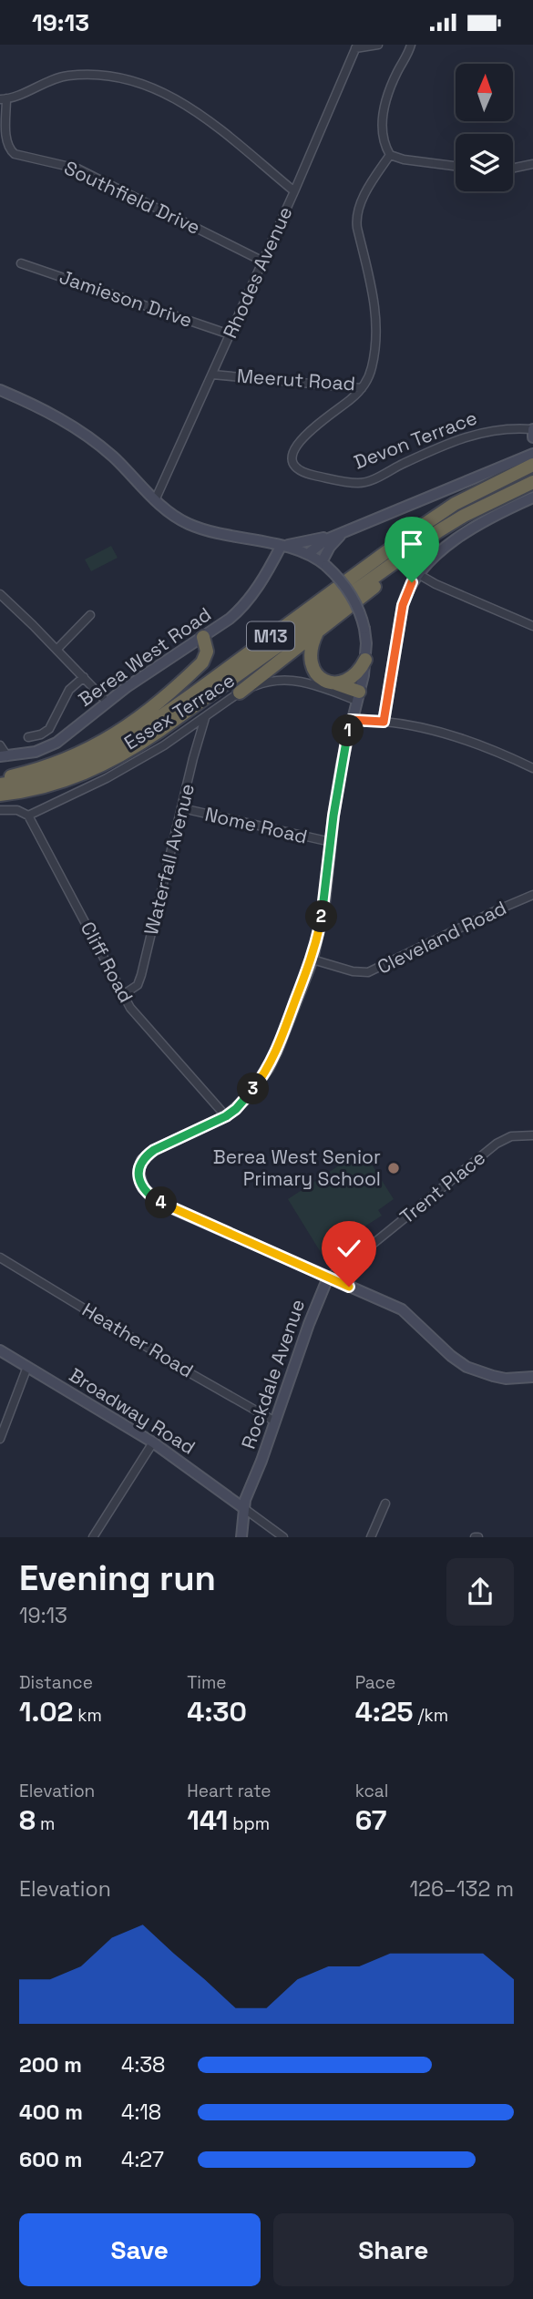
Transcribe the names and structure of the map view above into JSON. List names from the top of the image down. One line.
{"streets":{"highway":["M13"],"street":["Southfield Drive","Rhodes Avenue","Jamieson Drive","Meerut Road","Devon Terrace","Berea West Road","Essex Terrace","Nome Road","Waterfall Avenue","Cleveland Road","Cliff Road","Trent Place","Heather Road","Rockdale Avenue","Broadway Road"]},"crossings":[["Southfield Drive","Rhodes Avenue"],["Rhodes Avenue","Jamieson Drive"],["Rhodes Avenue","Meerut Road"],["Meerut Road","Devon Terrace"],["Essex Terrace","Waterfall Avenue"],["Essex Terrace","Cliff Road"],["Nome Road","Waterfall Avenue"],["Waterfall Avenue","Cliff Road"],["Trent Place","Rockdale Avenue"],["Heather Road","Rockdale Avenue"],["Rockdale Avenue","Broadway Road"]],"places":["Berea West Senior Primary School"],"north":"top","page":{"status":"19:13","pins":["1","2","3","4"],"heading":["Evening run","19:13"],"stats":[["Distance","1.02 km"],["Time","4:30"],["Pace","4:25 /km"],["Elevation","8 m"],["Heart rate","141 bpm"],["kcal","67"]],"chart":["Elevation","126–132 m"],"list":[{"name":"200 m","note":"4:38"},{"name":"400 m","note":"4:18"},{"name":"600 m","note":"4:27"}],"buttons":["Save","Share"]}}
